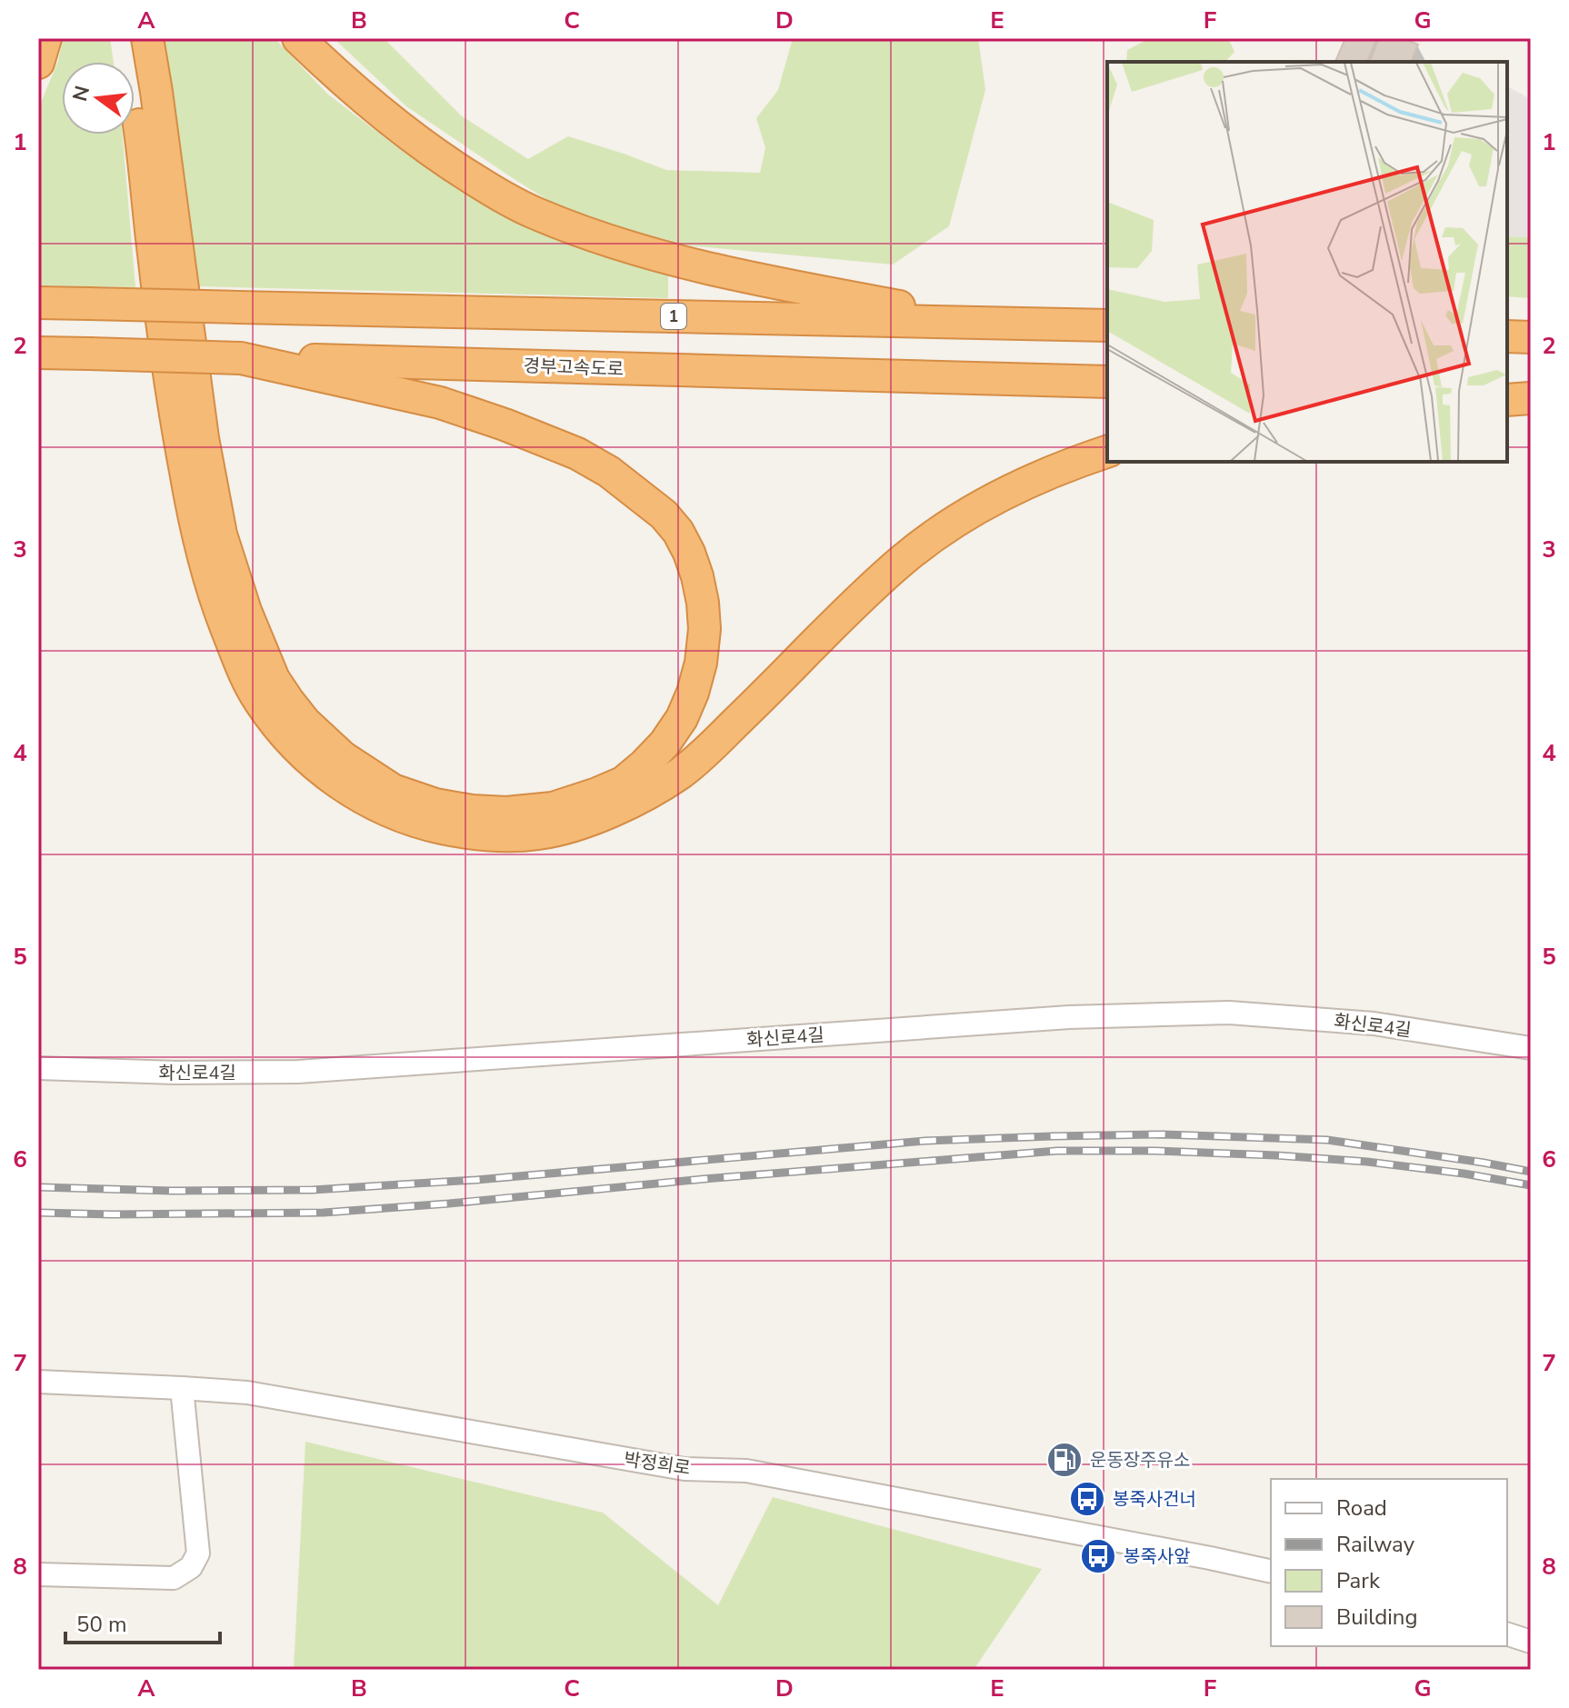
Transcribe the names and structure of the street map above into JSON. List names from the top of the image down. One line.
{"streets":{"highway":["1","경부고속도로"],"street":["화신로4길","박정희로"]},"places":{"fuel station":["운동장주유소"],"bus stop":["봉죽사건너","봉죽사앞"]},"legend":["Road","Railway","Park","Building"],"scale_bar":"50 m","north":"left","grid":{"columns":["A","B","C","D","E","F","G"],"rows":["1","2","3","4","5","6","7","8"]}}
